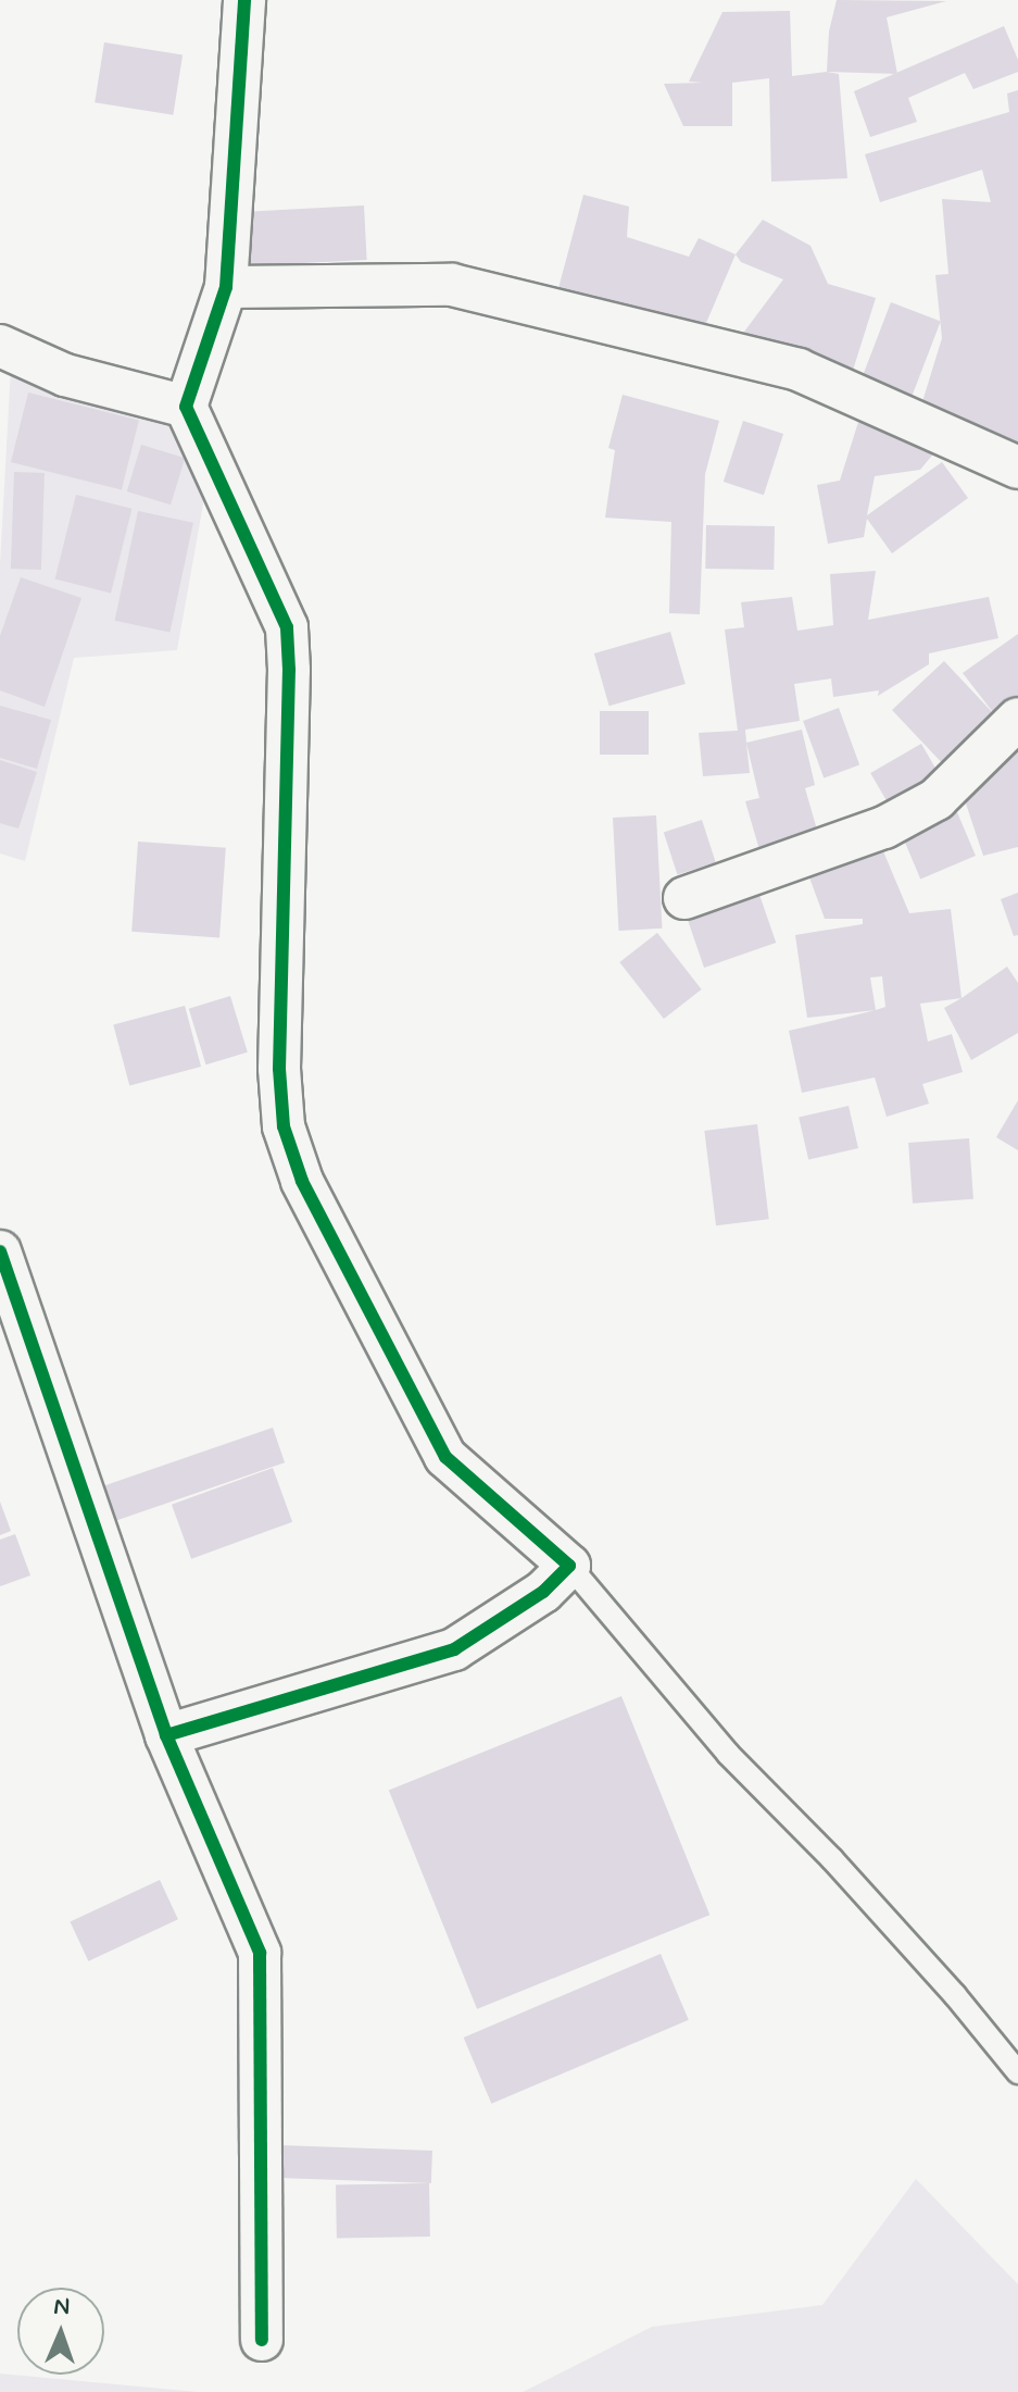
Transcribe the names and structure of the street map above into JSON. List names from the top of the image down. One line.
{"north":"top"}
